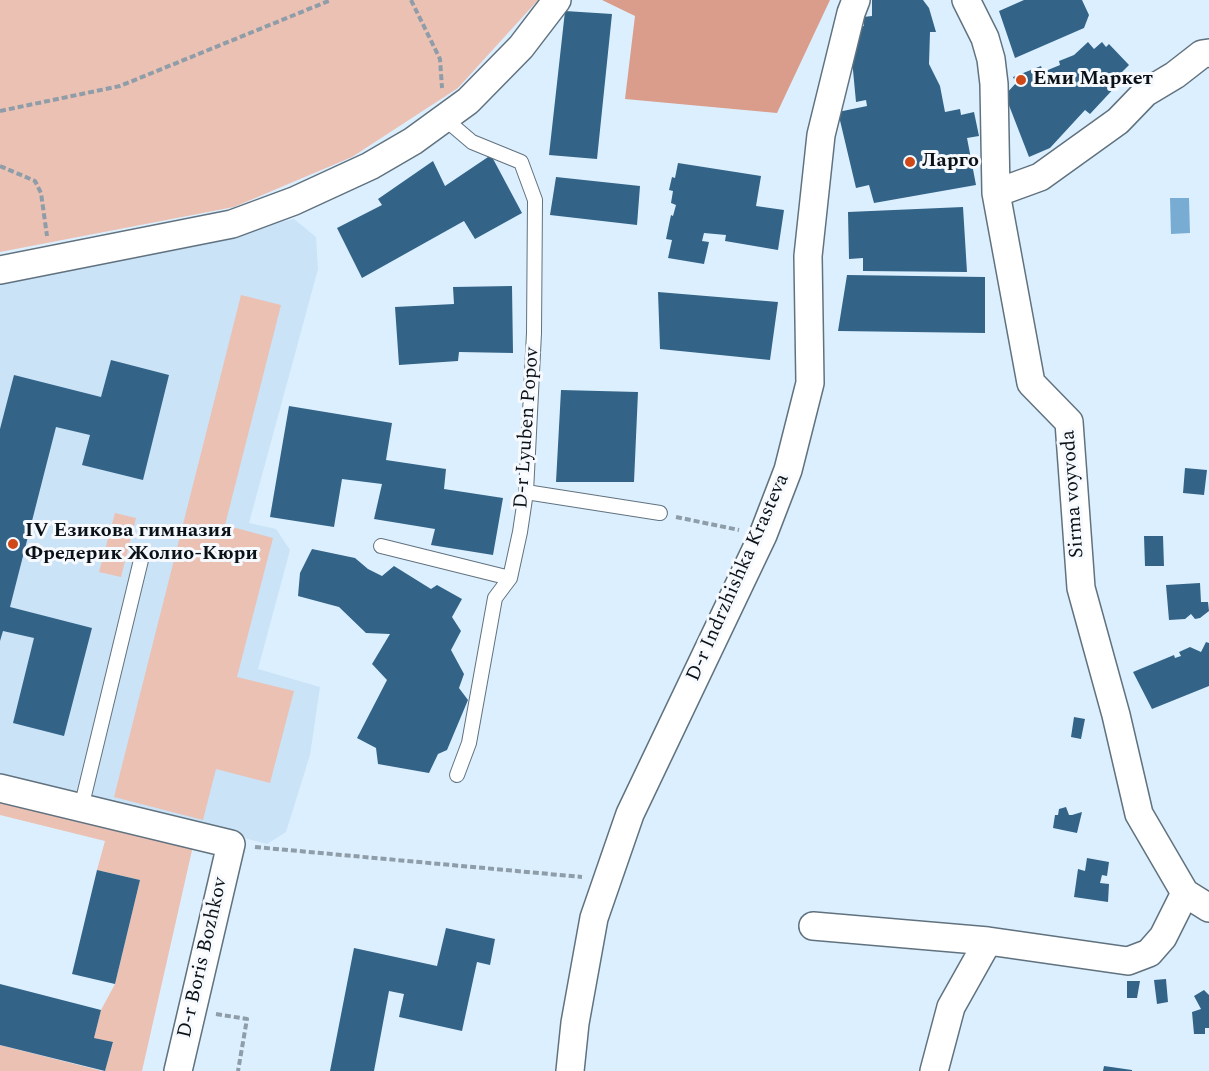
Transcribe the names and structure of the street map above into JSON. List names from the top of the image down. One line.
{"streets":{"street":["Sirma voyvoda","D-r Indrzhishka Krasteva","D-r Boris Bozhkov"],"lane":["D-r Lyuben Popov"]},"places":["Еми Маркет","Ларго","IV Езикова гимназия Фредерик Жолио-Кюри"]}
